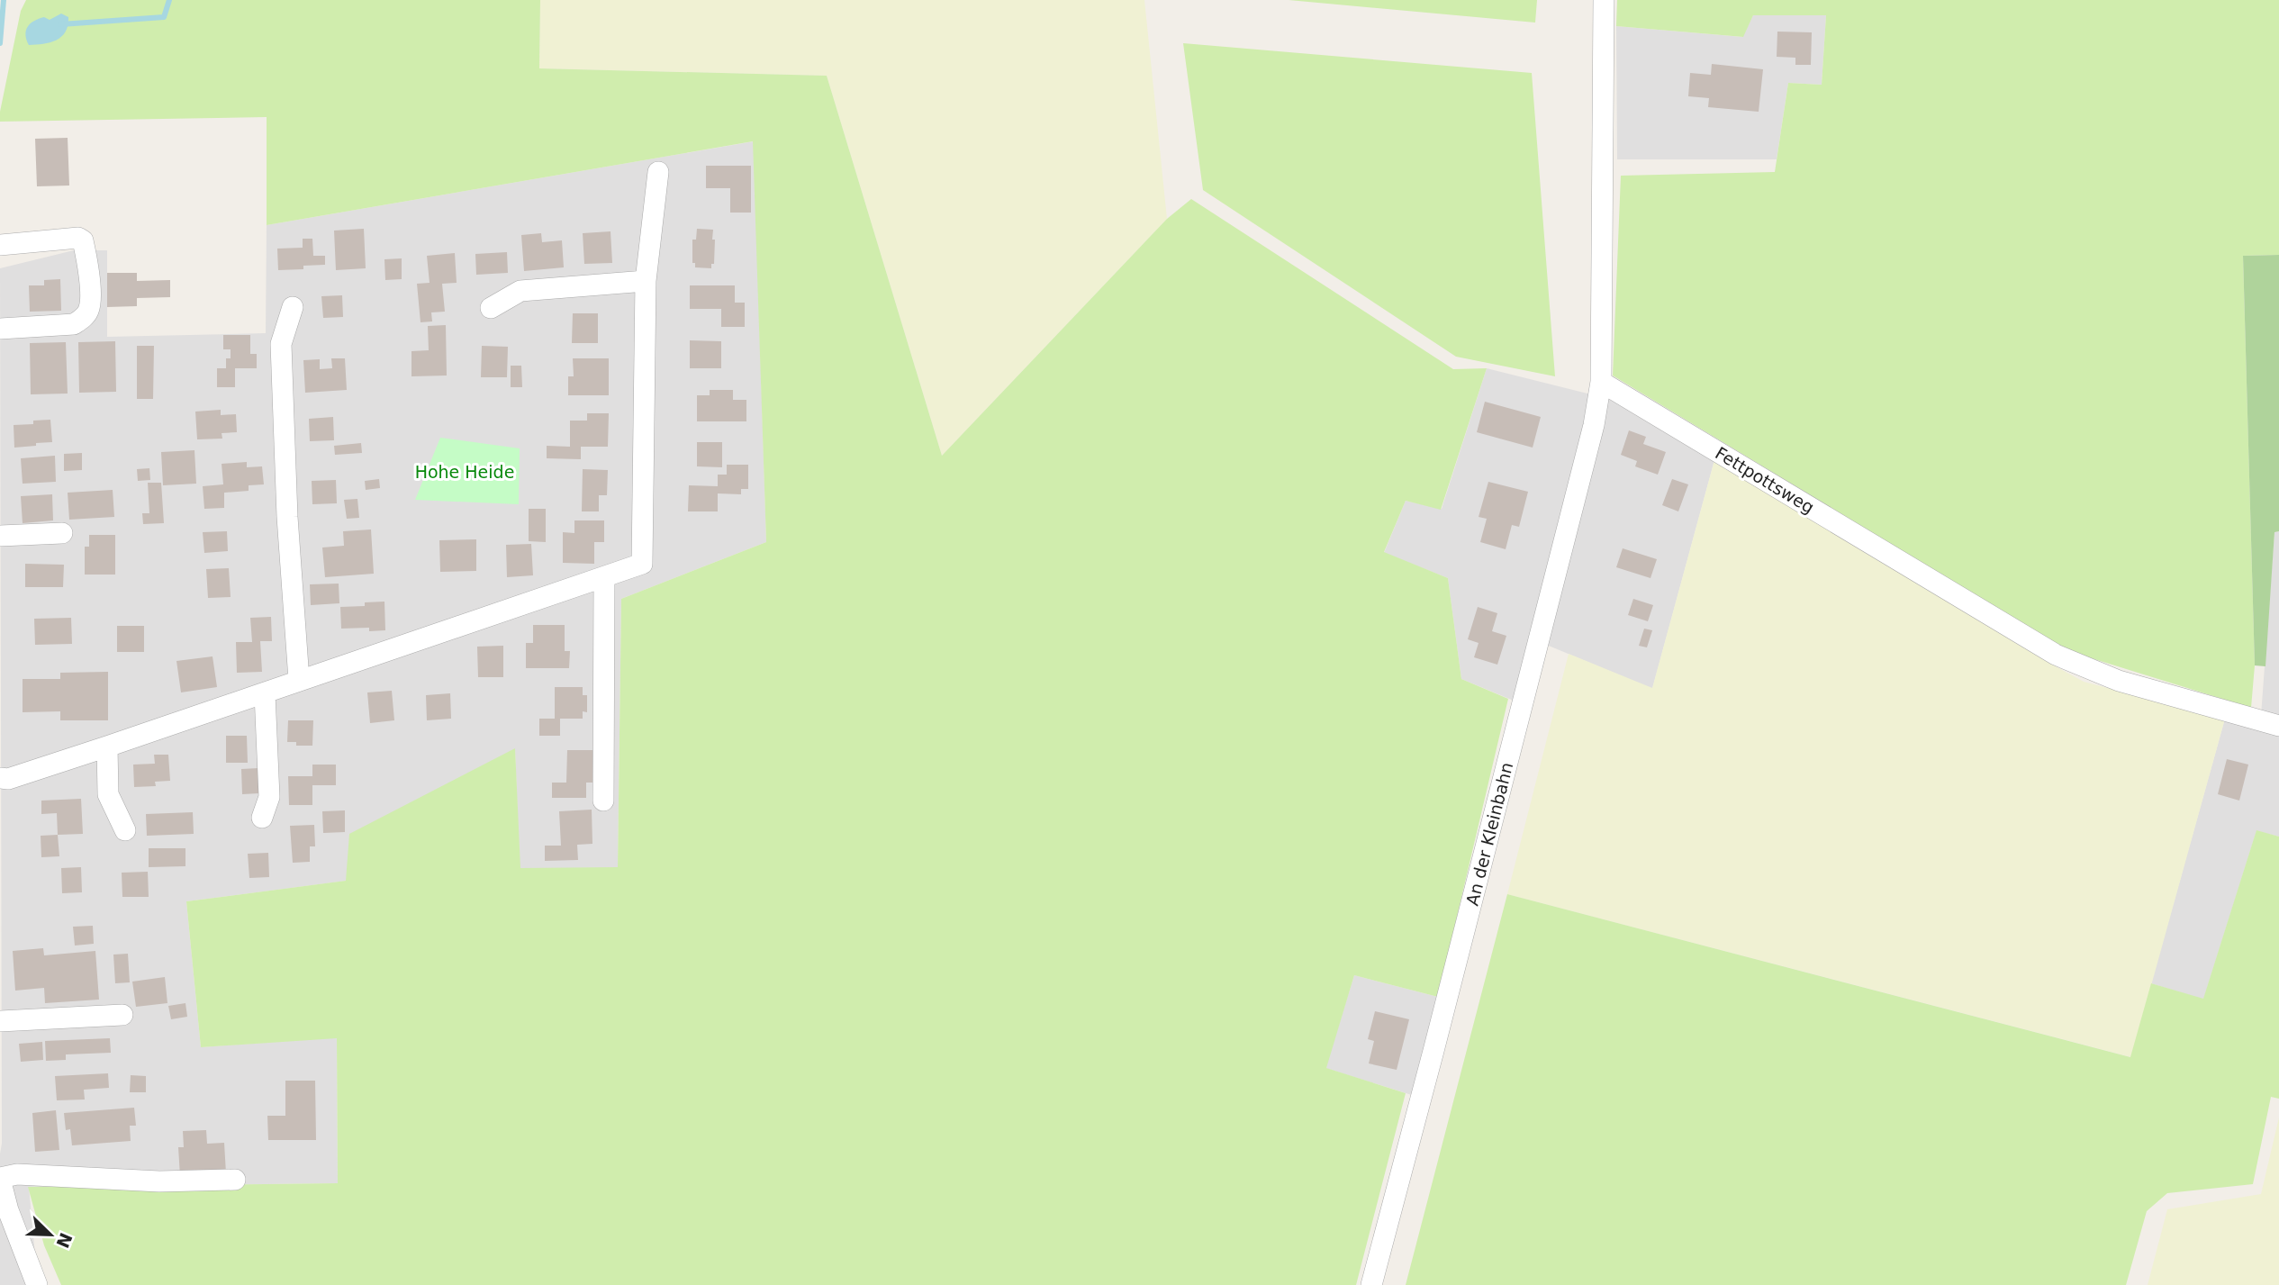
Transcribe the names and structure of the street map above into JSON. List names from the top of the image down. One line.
{"streets":{"street":["Fettpottsweg","An der Kleinbahn"]},"crossings":[["Fettpottsweg","An der Kleinbahn"]],"parks":["Hohe Heide"],"north":"bottom right"}
